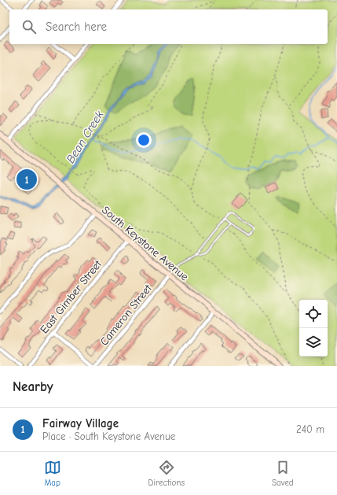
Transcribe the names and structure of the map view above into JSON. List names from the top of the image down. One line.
{"streets":{"main road":["South Keystone Avenue"],"street":["East Gimber Street","Cameron Street"]},"crossings":[["South Keystone Avenue","East Gimber Street"],["South Keystone Avenue","Cameron Street"]],"water":["Bean Creek"],"page":{"search":"Search here","pins":"1","heading":"Nearby","list":[{"mark":"1","name":"Fairway Village","note":"Place · South Keystone Avenue","value":"240 m"}],"nav":["Map","Directions","Saved"]}}
